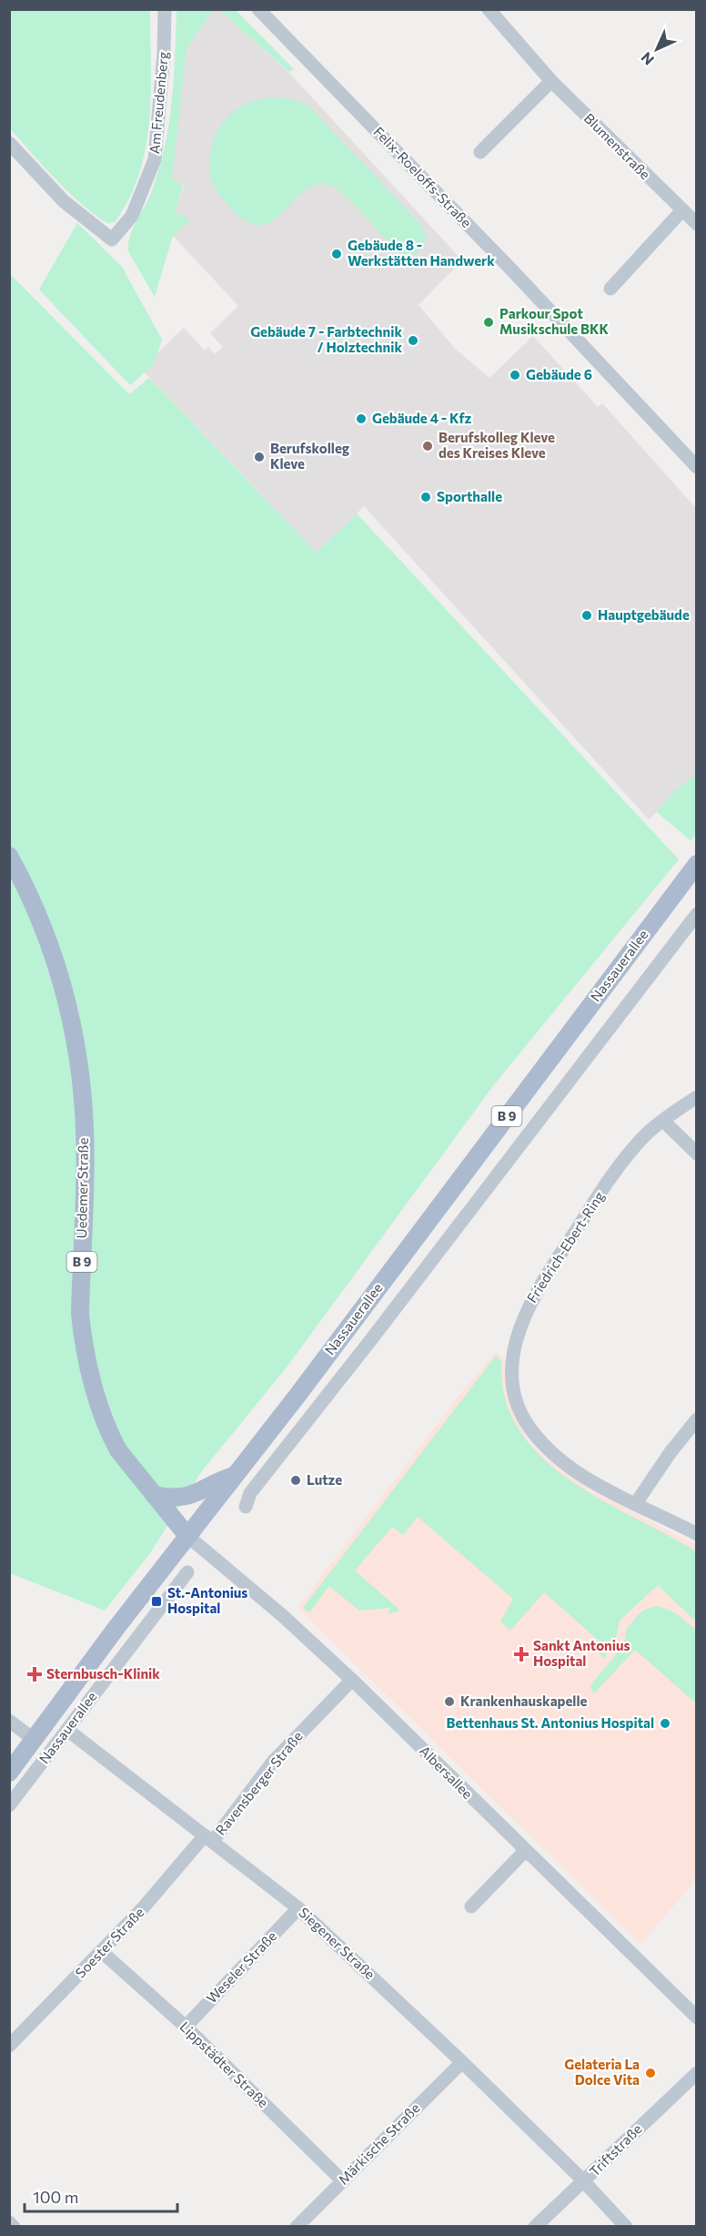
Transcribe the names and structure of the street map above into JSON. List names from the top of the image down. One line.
{"streets":{"main road":["Nassauerallee","B 9","Uedemer Straße"],"street":["Am Freudenberg","Blumenstraße","Felix-Roeloffs-Straße","Friedrich-Ebert-Ring","Albersallee","Ravensberger Straße","Soester Straße","Siegener Straße","Weseler Straße","Lippstädter Straße","Märkische Straße","Triftstraße"]},"crossings":[["Nassauerallee","Uedemer Straße"],["Nassauerallee","Albersallee"],["Nassauerallee","Siegener Straße"],["Uedemer Straße","Albersallee"],["Albersallee","Ravensberger Straße"],["Ravensberger Straße","Soester Straße"],["Ravensberger Straße","Siegener Straße"],["Soester Straße","Siegener Straße"],["Soester Straße","Lippstädter Straße"],["Siegener Straße","Weseler Straße"],["Siegener Straße","Märkische Straße"],["Siegener Straße","Triftstraße"],["Weseler Straße","Lippstädter Straße"],["Lippstädter Straße","Märkische Straße"]],"places":{"other":["Gebäude 8 - Werkstätten Handwerk","Parkour Spot Musikschule BKK","Gebäude 7 - Farbtechnik / Holztechnik","Gebäude 6","Gebäude 4 - Kfz","Berufskolleg Kleve des Kreises Kleve","Berufskolleg Kleve","Sporthalle","Hauptgebäude","Lutze","Krankenhauskapelle","Bettenhaus St. Antonius Hospital","Gelateria La Dolce Vita"],"transit":["St.-Antonius Hospital"],"health":["Sankt Antonius Hospital","Sternbusch-Klinik"]},"scale_bar":"100 m","north":"bottom left"}
